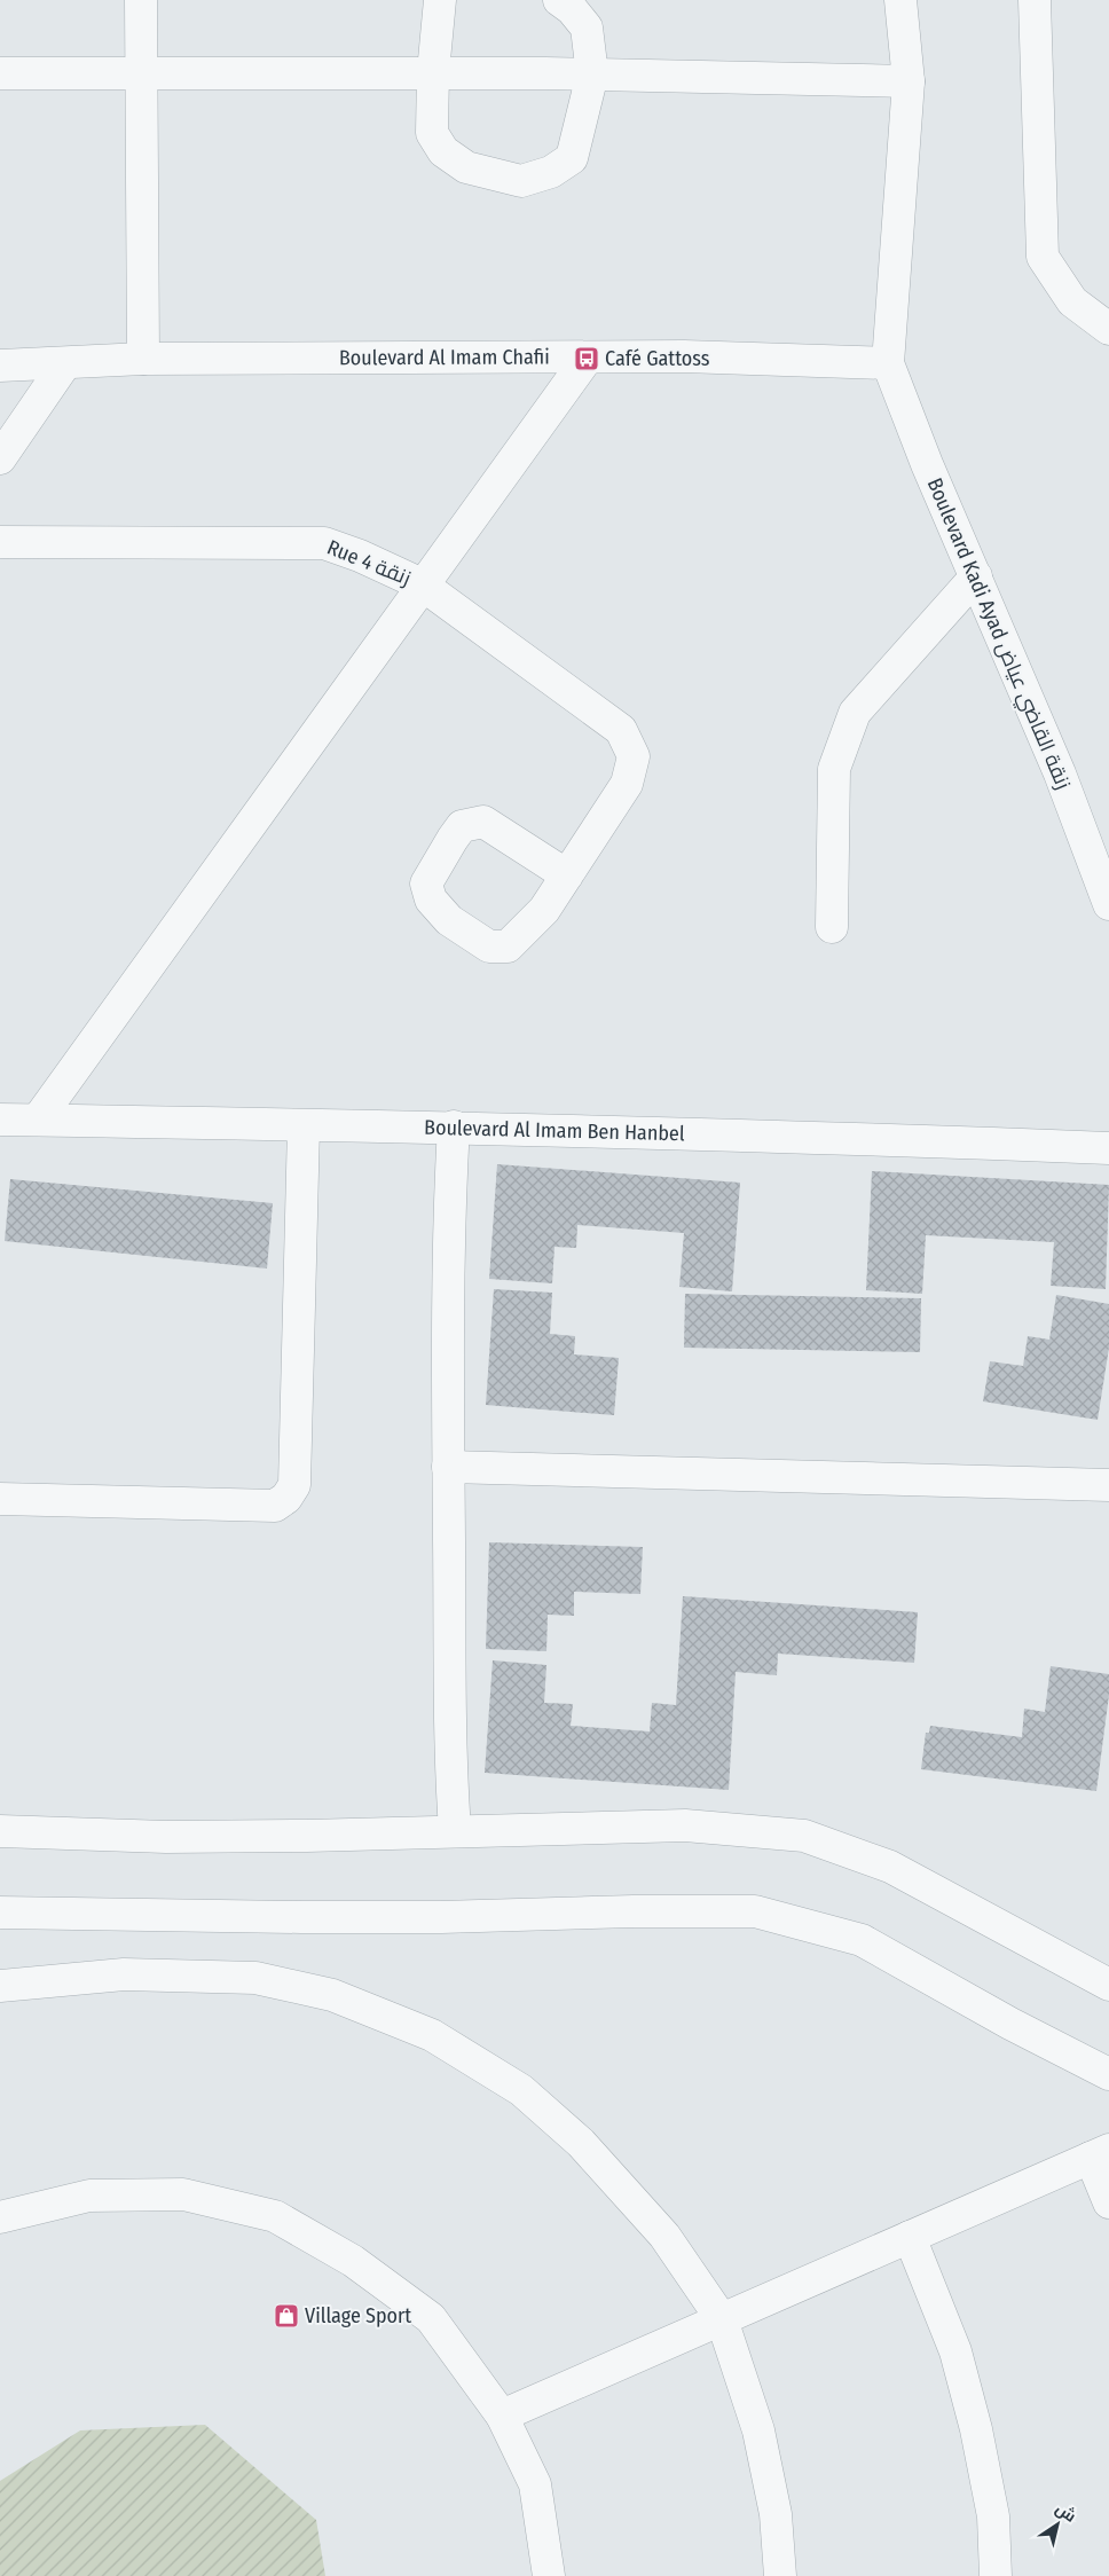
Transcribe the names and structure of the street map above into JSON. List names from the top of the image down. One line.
{"streets":{"street":["Boulevard Al Imam Chafii","Rue 4 زنقة","Boulevard Kadi Ayad زنقة القاضي عياض","Boulevard Al Imam Ben Hanbel"]},"crossings":[["Boulevard Al Imam Chafii","Boulevard Kadi Ayad زنقة القاضي عياض"]],"places":{"bus stop":["Café Gattoss"],"shop":["Village Sport"]},"north":"top right"}
